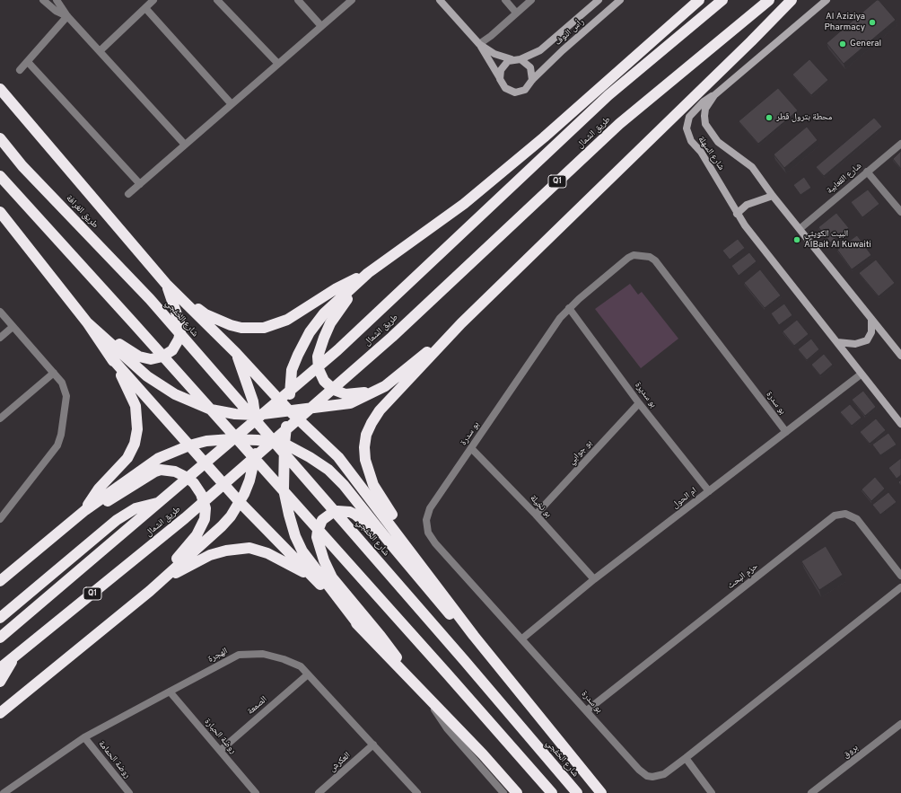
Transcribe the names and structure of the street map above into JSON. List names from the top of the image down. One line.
{"streets":{"highway":["طريق الشمال","Q1","طريق الغرافة","شارع الخفجي"],"street":["رأس النوف","شارع السهلة","شارع القعابية","بو سديرة","بو سدرة","بو جوابي","ام الحول","بو نخيلة","حزم البحث","الهجرة","الصمعة","روضة الحبارة","بروق","روضة الحمامة","العكرش"]},"crossings":[["شارع السهلة","شارع القعابية"],["شارع السهلة","ام الحول"],["طريق الغرافة","شارع الخفجي"],["بو سديرة","بو سدرة"],["بو سديرة","بو جوابي"],["بو سديرة","ام الحول"],["بو سدرة","ام الحول"],["بو سدرة","بو نخيلة"],["بو سدرة","حزم البحث"],["بو جوابي","بو نخيلة"],["ام الحول","بو نخيلة"],["الهجرة","الصمعة"],["الهجرة","روضة الحبارة"],["الهجرة","روضة الحمامة"],["الهجرة","العكرش"],["الصمعة","روضة الحبارة"]],"places":["Al Aziziya Pharmacy","General","محطة بترول قطر","البيت الكويتي AlBait Al Kuwaiti"]}
